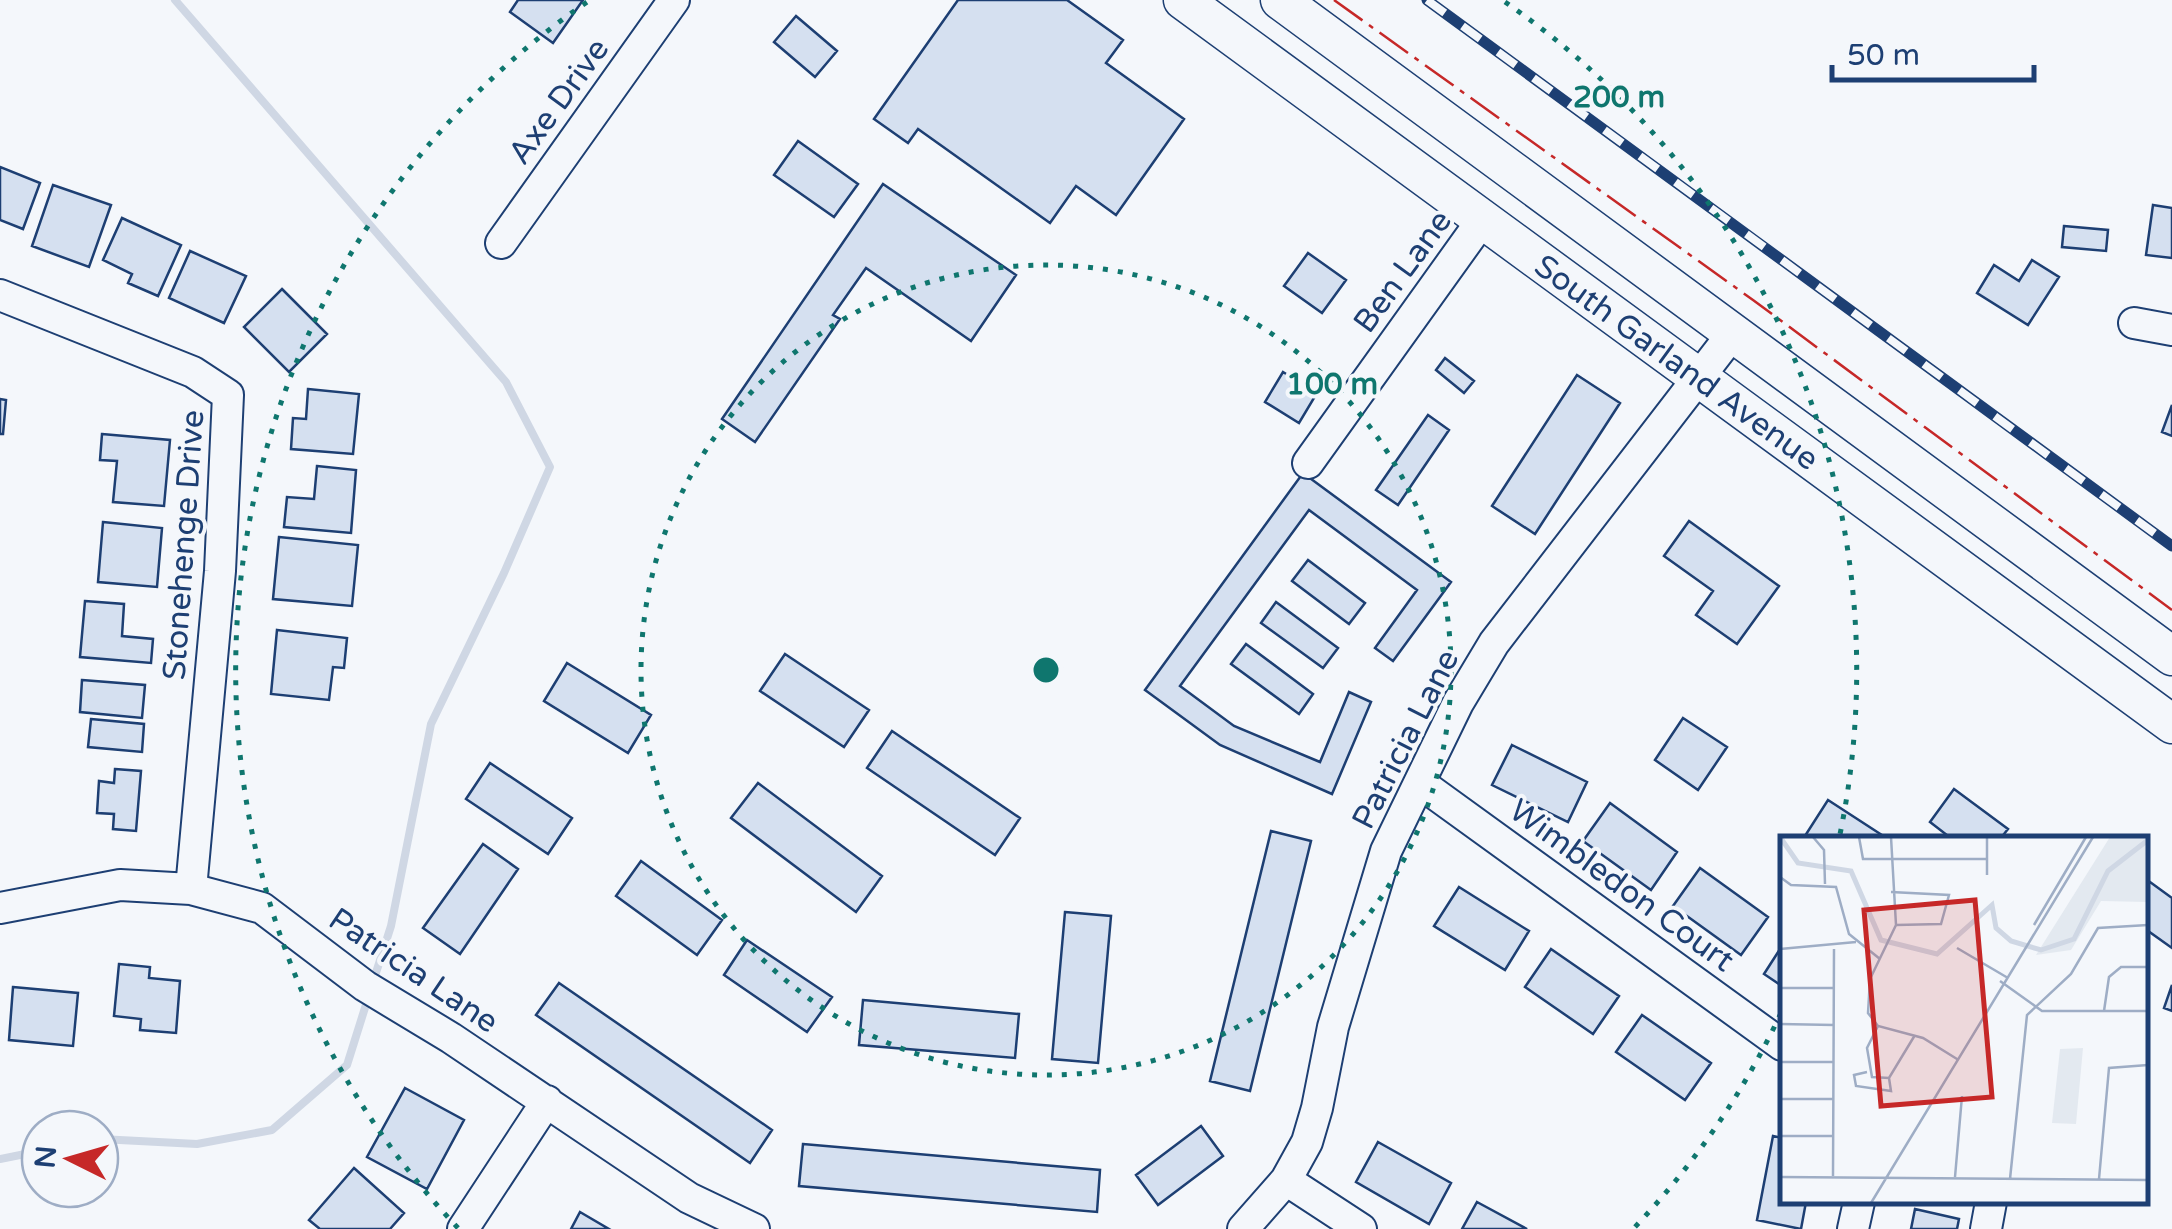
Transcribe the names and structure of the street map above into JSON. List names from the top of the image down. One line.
{"streets":{"main road":["South Garland Avenue"],"street":["Axe Drive","Ben Lane","Stonehenge Drive","Patricia Lane","Wimbledon Court"]},"crossings":[["Ben Lane","South Garland Avenue"],["South Garland Avenue","Patricia Lane"],["Stonehenge Drive","Patricia Lane"],["Patricia Lane","Wimbledon Court"]],"scale_bar":"50 m","north":"left","rings":["200 m","100 m"]}
